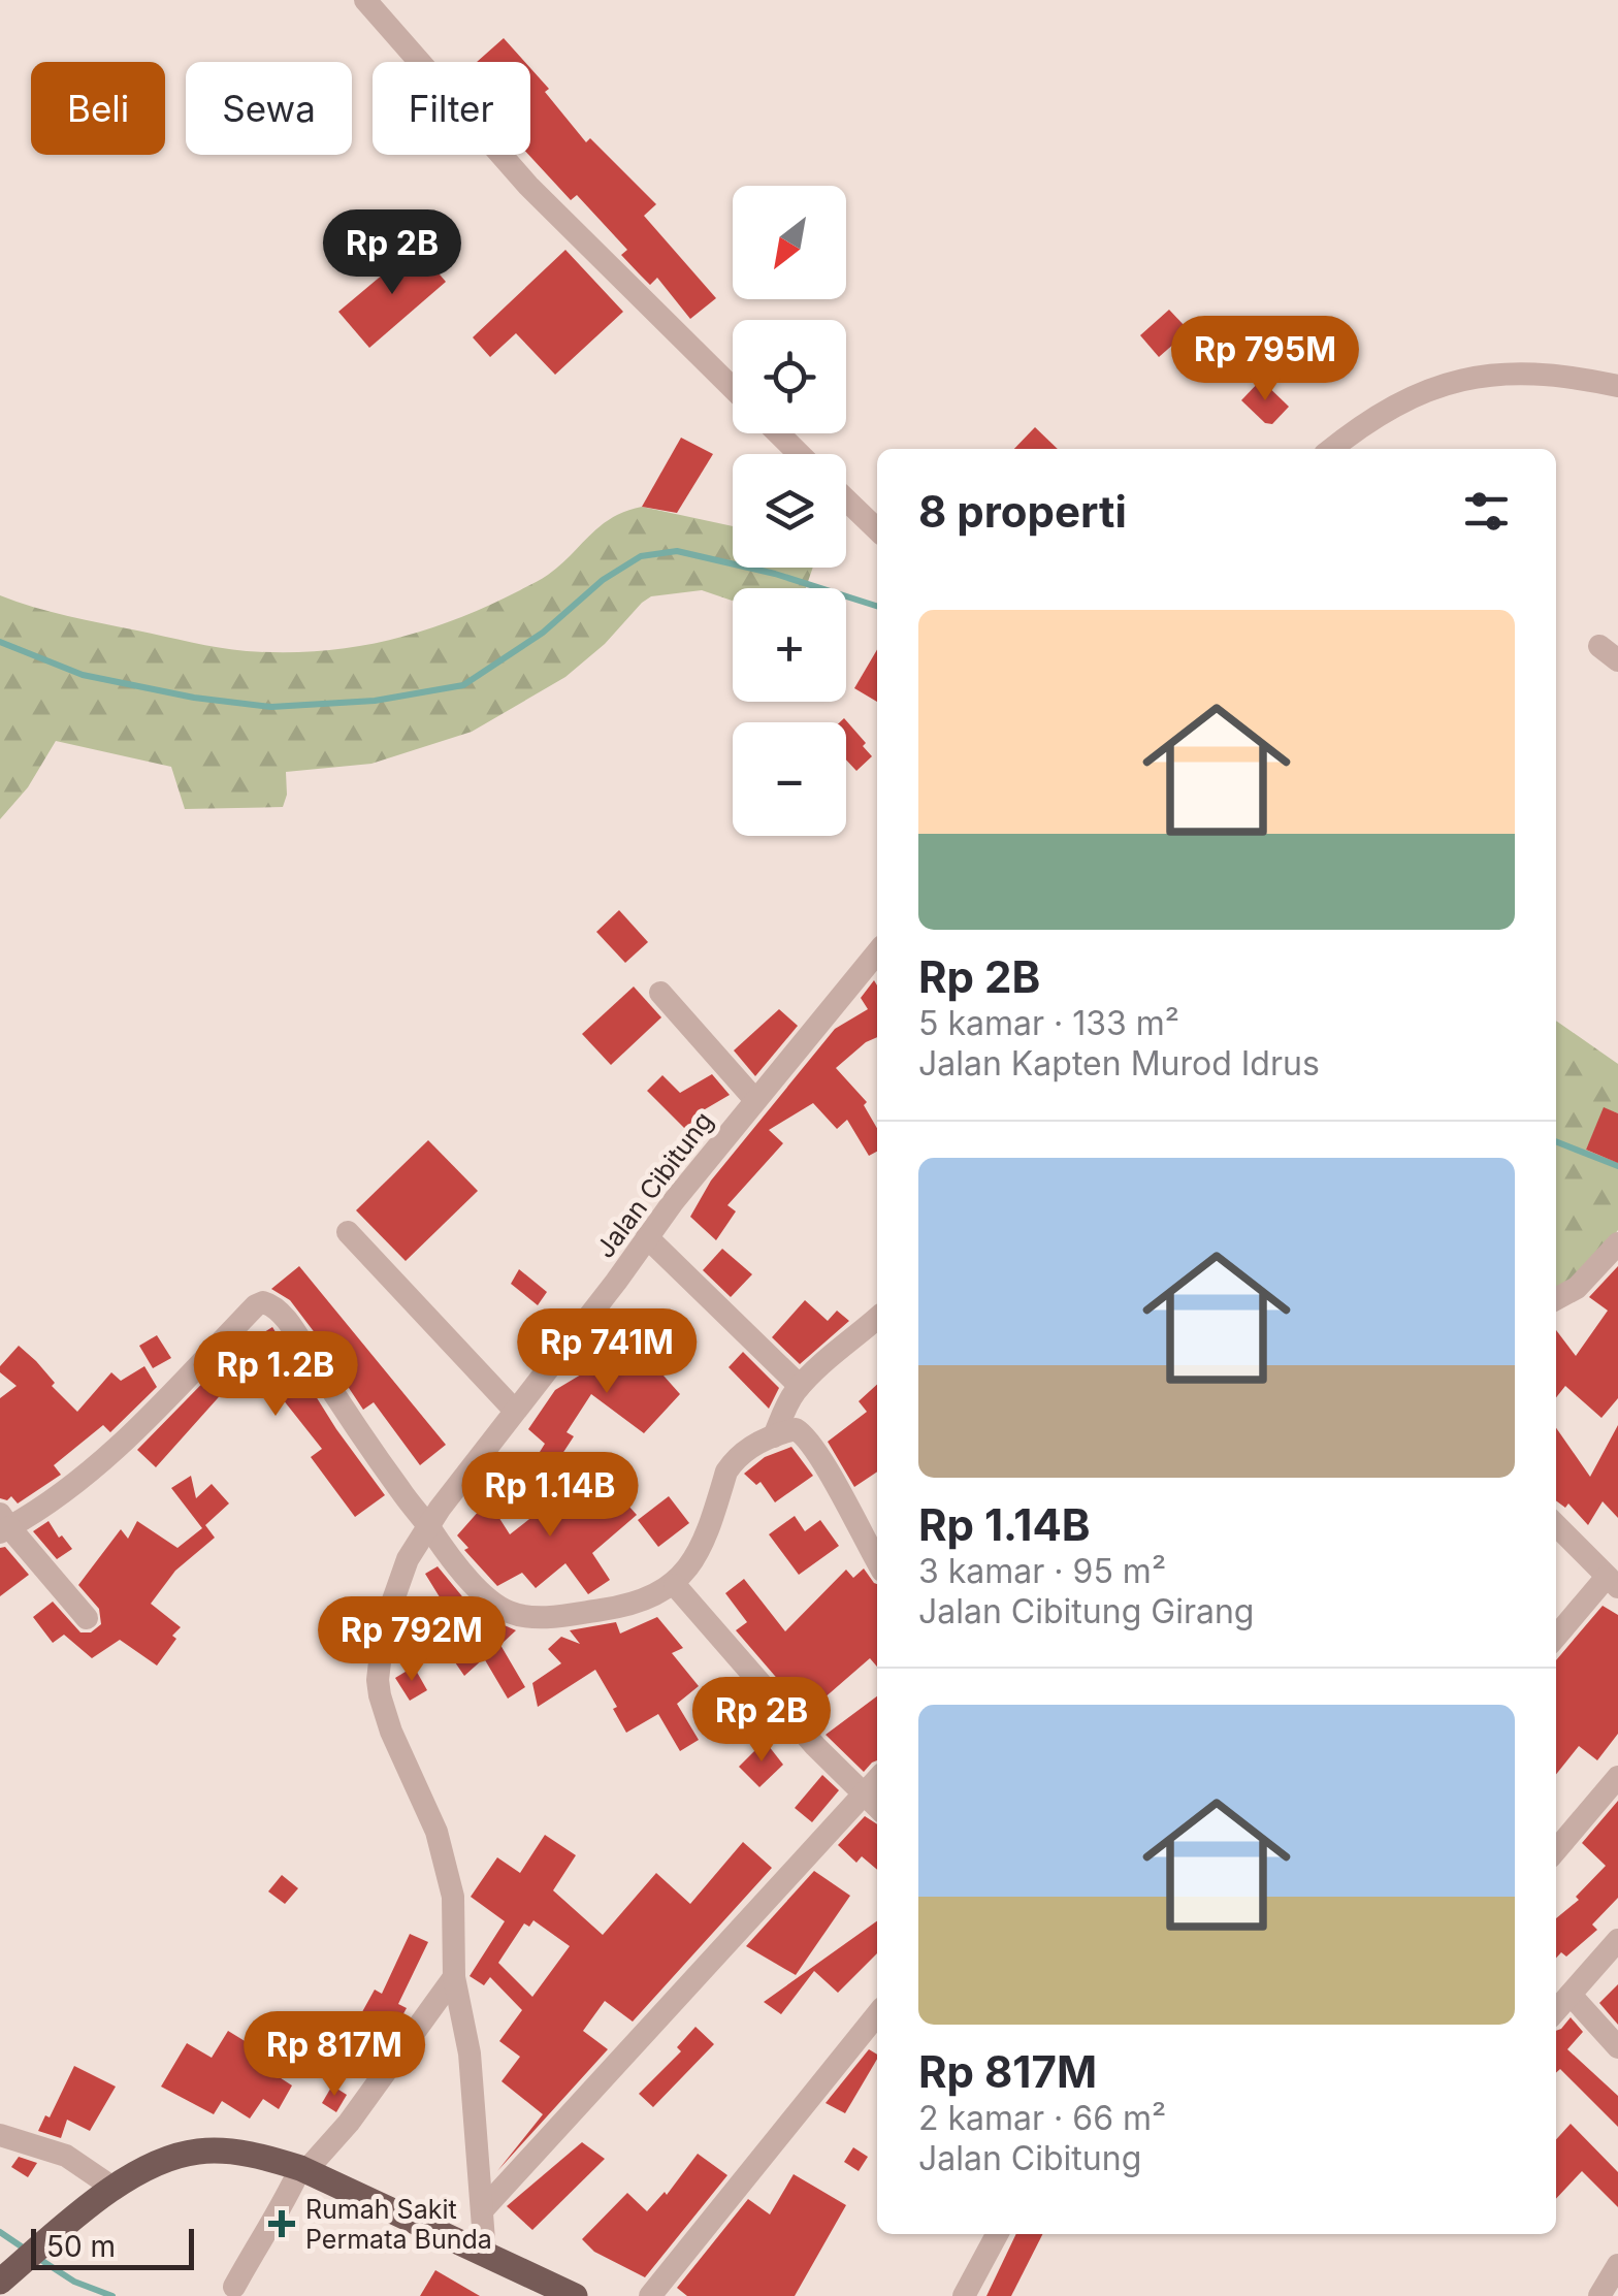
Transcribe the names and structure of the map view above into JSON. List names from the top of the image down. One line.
{"streets":{"street":["Jalan Cibitung"]},"places":{"health":["Rumah Sakit Permata Bunda"]},"scale_bar":"50 m","north":"bottom left","page":{"chip":["Beli","Sewa","Filter"],"map_buttons":["+","−"],"price":["Rp 2B","Rp 795M","Rp 741M","Rp 1.2B","Rp 1.14B","Rp 792M","Rp 2B","Rp 817M"],"heading":"8 properti","list":[{"name":"Rp 2B","note":"5 kamar · 133 m² · Jalan Kapten Murod Idrus"},{"name":"Rp 1.14B","note":"3 kamar · 95 m² · Jalan Cibitung Girang"},{"name":"Rp 817M","note":"2 kamar · 66 m² · Jalan Cibitung"}],"scale":"50 m"}}
